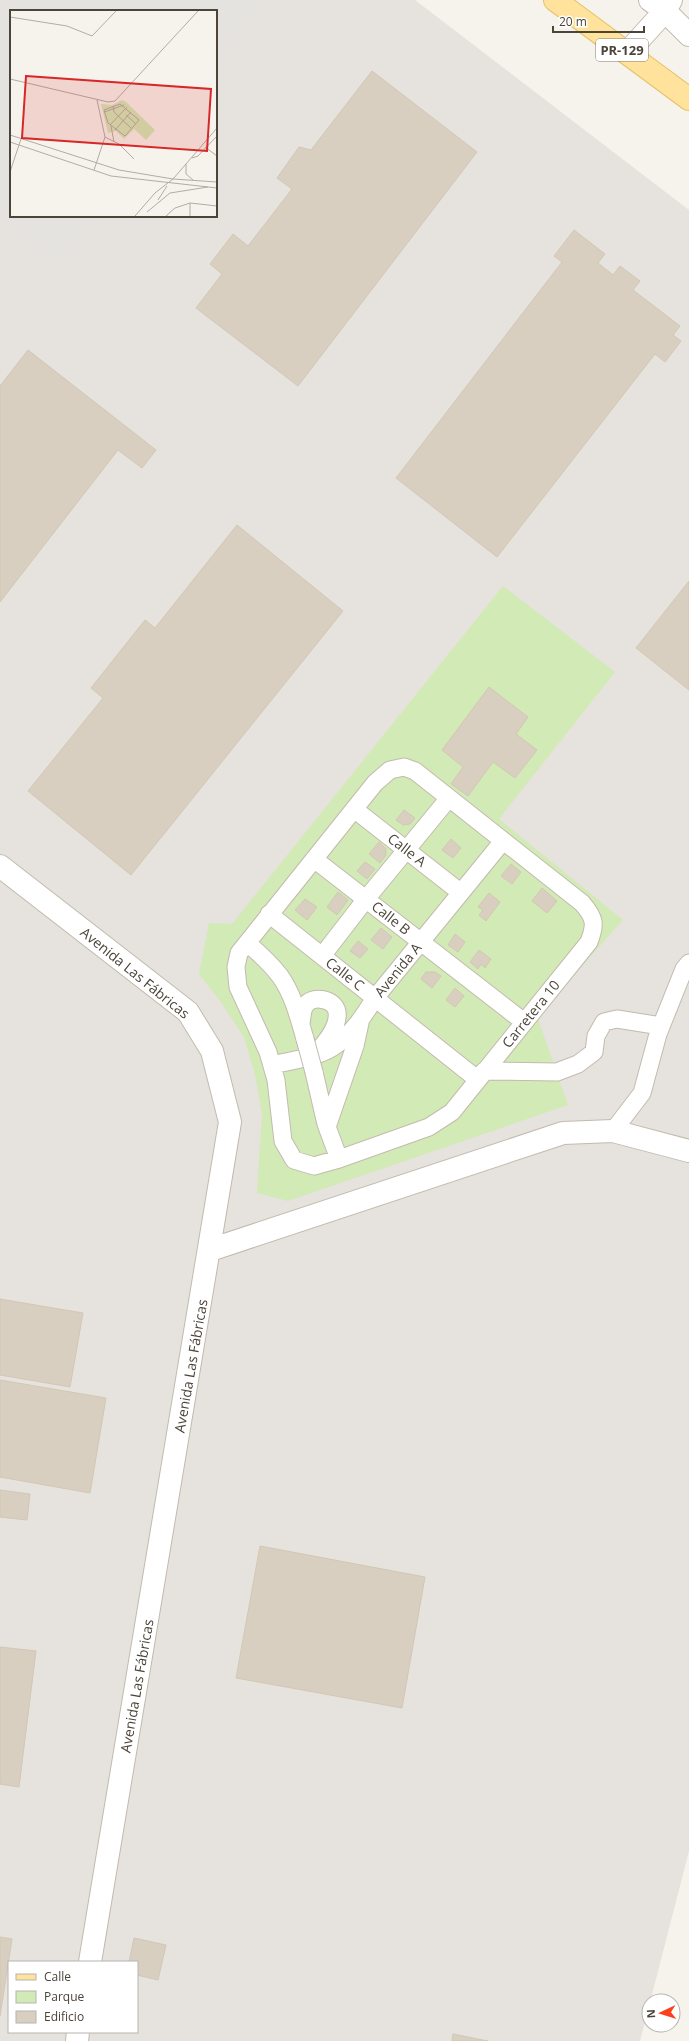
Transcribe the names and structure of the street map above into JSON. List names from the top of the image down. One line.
{"streets":{"main road":["PR-129"],"street":["Avenida Las Fábricas"],"lane":["Calle A","Calle B","Avenida A","Calle C","Carretera 10"]},"crossings":[["Calle A","Avenida A"],["Calle A","Carretera 10"],["Calle B","Avenida A"],["Calle B","Carretera 10"],["Avenida A","Calle C"],["Avenida A","Carretera 10"],["Calle C","Carretera 10"]],"legend":["Calle","Parque","Edificio"],"scale_bar":"20 m","north":"left"}
